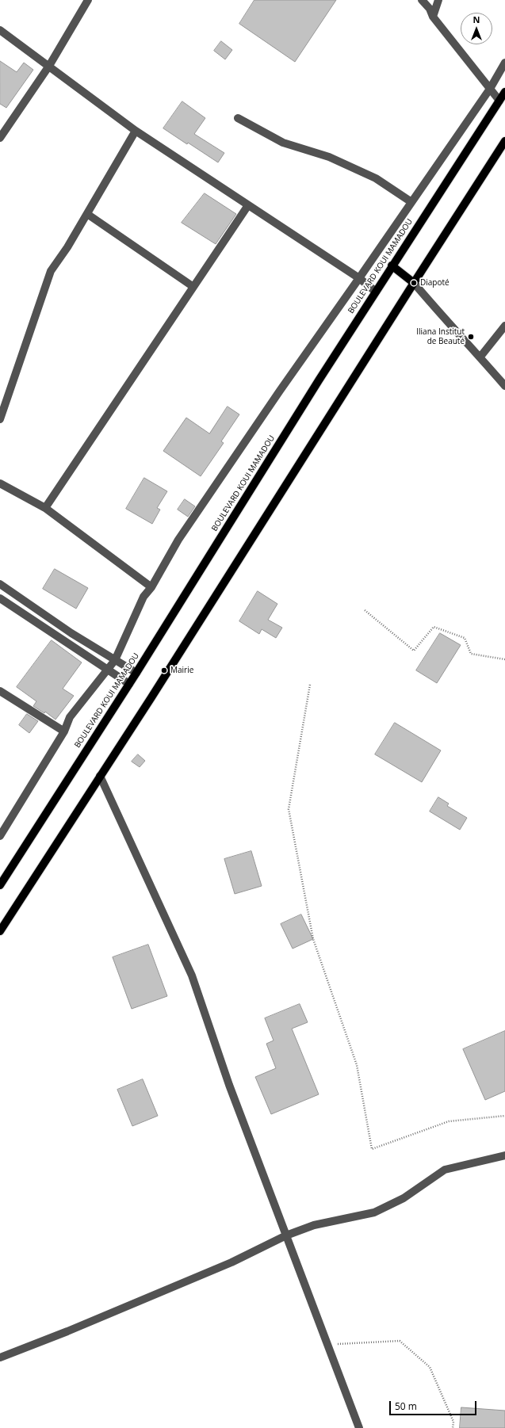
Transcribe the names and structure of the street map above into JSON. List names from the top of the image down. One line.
{"streets":{"main road":["BOULEVARD KOUI MAMADOU"]},"places":["Diapoté","Iliana Institut de Beauté","Mairie"],"scale_bar":"50 m","north":"top"}
